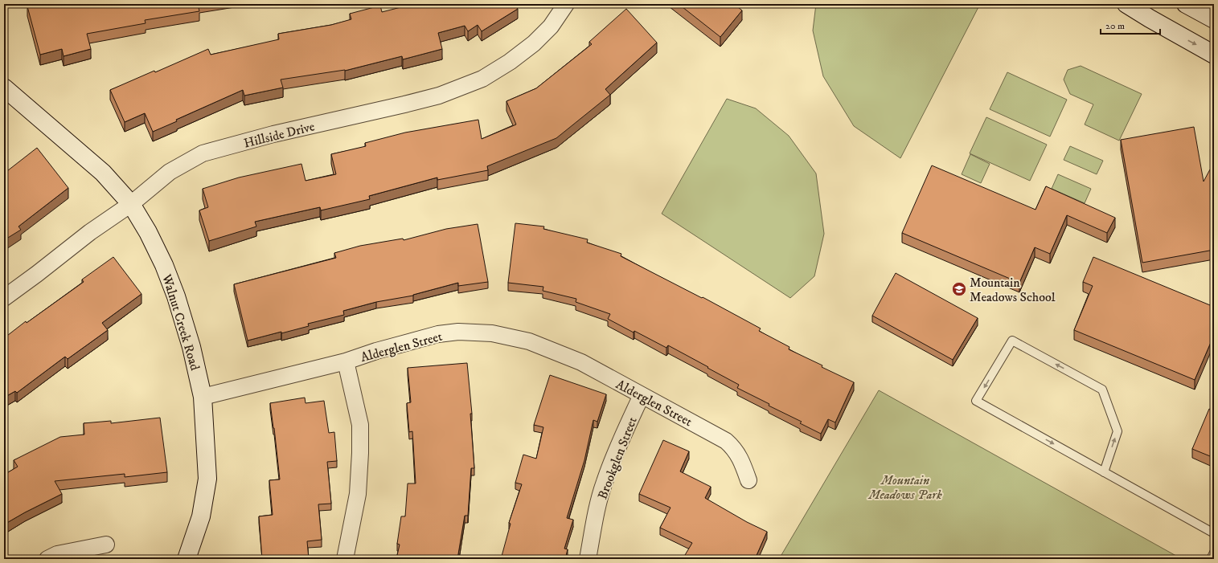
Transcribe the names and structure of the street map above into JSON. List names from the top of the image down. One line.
{"streets":{"street":["Hillside Drive","Walnut Creek Road","Alderglen Street","Brookglen Street"]},"crossings":[["Hillside Drive","Walnut Creek Road"],["Walnut Creek Road","Alderglen Street"],["Alderglen Street","Brookglen Street"]],"parks":["Mountain Meadows Park"],"places":{"school or university":["Mountain Meadows School"]},"scale_bar":"20 m"}
